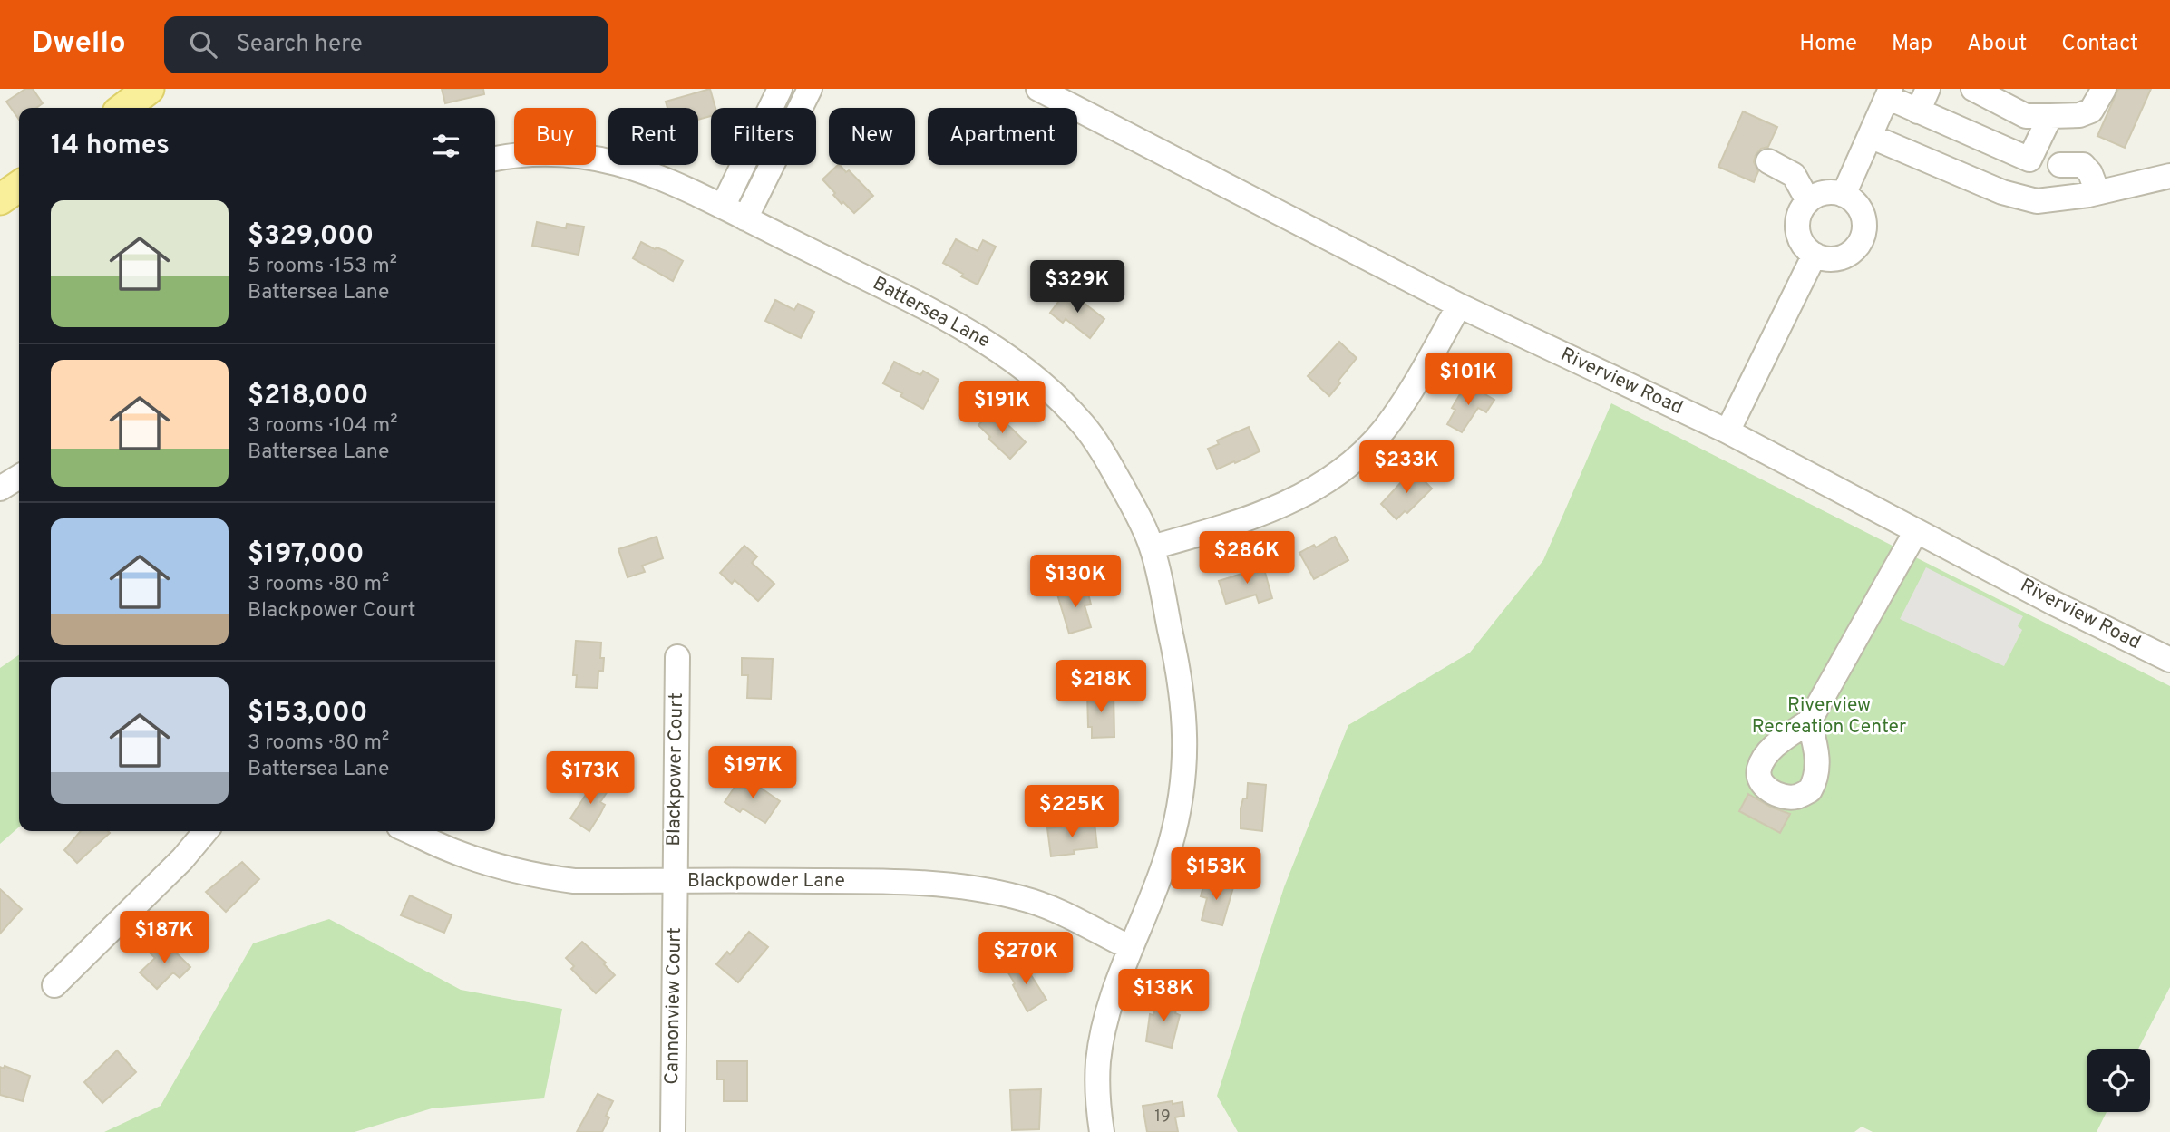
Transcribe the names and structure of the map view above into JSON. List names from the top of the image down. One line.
{"streets":{"street":["Battersea Lane","Riverview Road","Blackpower Court","Blackpowder Lane","Cannonview Court"]},"crossings":[["Battersea Lane","Blackpowder Lane"],["Blackpower Court","Blackpowder Lane"],["Blackpower Court","Cannonview Court"],["Blackpowder Lane","Cannonview Court"]],"parks":["Riverview Recreation Center"],"house_numbers":["19"],"page":{"header":"Dwello","search":"Search here","nav":["Home","Map","About","Contact"],"chip":["Buy","Rent","Filters","New","Apartment"],"heading":"14 homes","list":[{"name":"$329,000","note":"5 rooms · 153 m² · Battersea Lane"},{"name":"$218,000","note":"3 rooms · 104 m² · Battersea Lane"},{"name":"$197,000","note":"3 rooms · 80 m² · Blackpower Court"},{"name":"$153,000","note":"3 rooms · 80 m² · Battersea Lane"}],"price":["$329K","$101K","$191K","$233K","$286K","$130K","$218K","$197K","$173K","$225K","$153K","$187K","$270K","$138K"]}}
